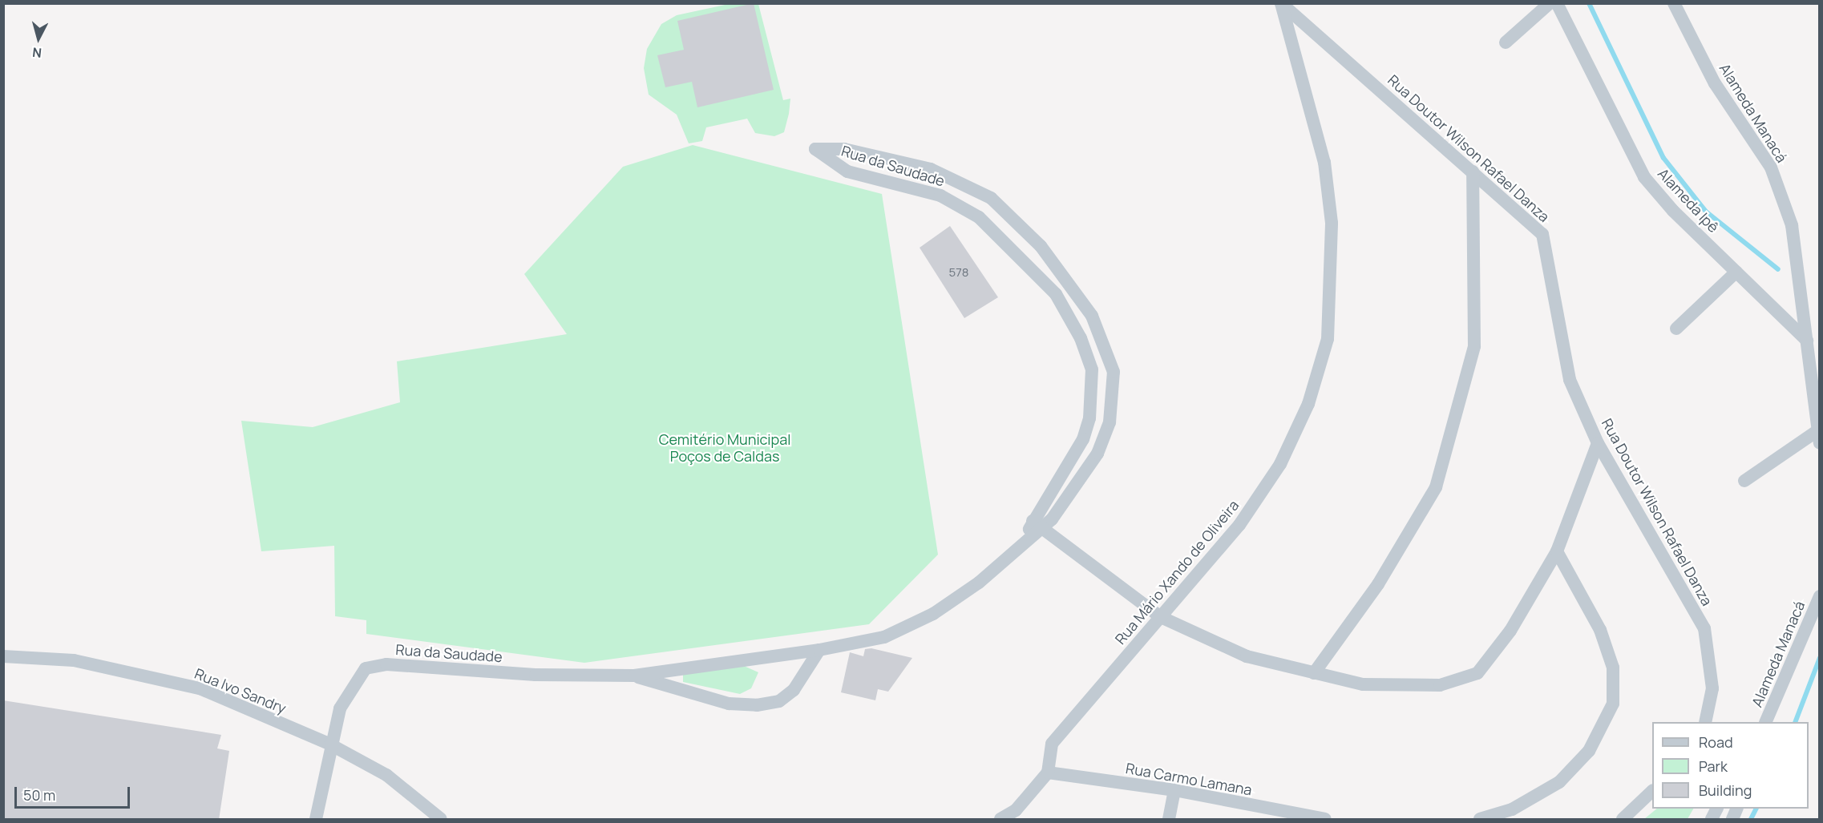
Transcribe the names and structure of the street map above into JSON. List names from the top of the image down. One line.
{"streets":{"street":["Alameda Manacá","Rua Doutor Wilson Rafael Danza","Rua da Saudade","Alameda Ipê","Rua Mário Xando de Oliveira","Rua Ivo Sandry","Rua Carmo Lamana"]},"crossings":[["Alameda Manacá","Alameda Ipê"],["Rua Doutor Wilson Rafael Danza","Rua Mário Xando de Oliveira"],["Rua da Saudade","Rua Ivo Sandry"],["Rua Mário Xando de Oliveira","Rua Carmo Lamana"]],"parks":["Cemitério Municipal Poços de Caldas"],"house_numbers":["578"],"legend":["Road","Park","Building"],"scale_bar":"50 m","north":"bottom"}
